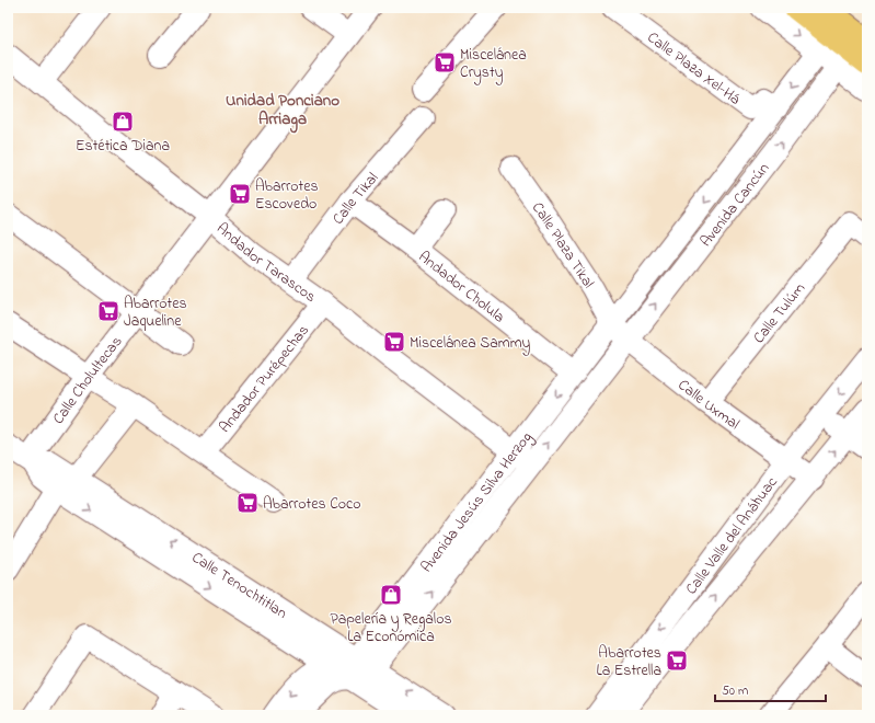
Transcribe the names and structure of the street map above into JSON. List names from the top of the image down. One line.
{"streets":{"street":["Calle Plaza Xel-Há","Calle Tikal","Avenida Cancún","Calle Plaza Tikal","Andador Tarascos","Andador Cholula","Calle Tulúm","Andador Purépechas","Calle Cholultecas","Calle Uxmal","Avenida Jesús Silva Herzog","Calle Valle del Anáhuac","Calle Tenochtitlan"]},"crossings":[["Calle Plaza Xel-Há","Avenida Cancún"],["Calle Tikal","Andador Tarascos"],["Calle Tikal","Andador Cholula"],["Avenida Cancún","Calle Plaza Tikal"],["Avenida Cancún","Calle Uxmal"],["Avenida Cancún","Avenida Jesús Silva Herzog"],["Calle Plaza Tikal","Calle Uxmal"],["Calle Plaza Tikal","Avenida Jesús Silva Herzog"],["Andador Tarascos","Andador Purépechas"],["Andador Tarascos","Calle Cholultecas"],["Andador Tarascos","Avenida Jesús Silva Herzog"],["Andador Cholula","Avenida Jesús Silva Herzog"],["Calle Tulúm","Calle Uxmal"],["Calle Cholultecas","Calle Tenochtitlan"],["Calle Uxmal","Avenida Jesús Silva Herzog"],["Calle Uxmal","Calle Valle del Anáhuac"],["Avenida Jesús Silva Herzog","Calle Tenochtitlan"]],"districts":["Unidad Ponciano Arriaga"],"places":{"supermarket":["Miscelánea Crysty","Abarrotes Escovedo","Abarrotes Jaqueline","Miscelánea Sammy","Abarrotes Coco","Abarrotes La Estrella"],"shop":["Estética Diana","Papelería y Regalos La Económica"]},"scale_bar":"50 m"}
